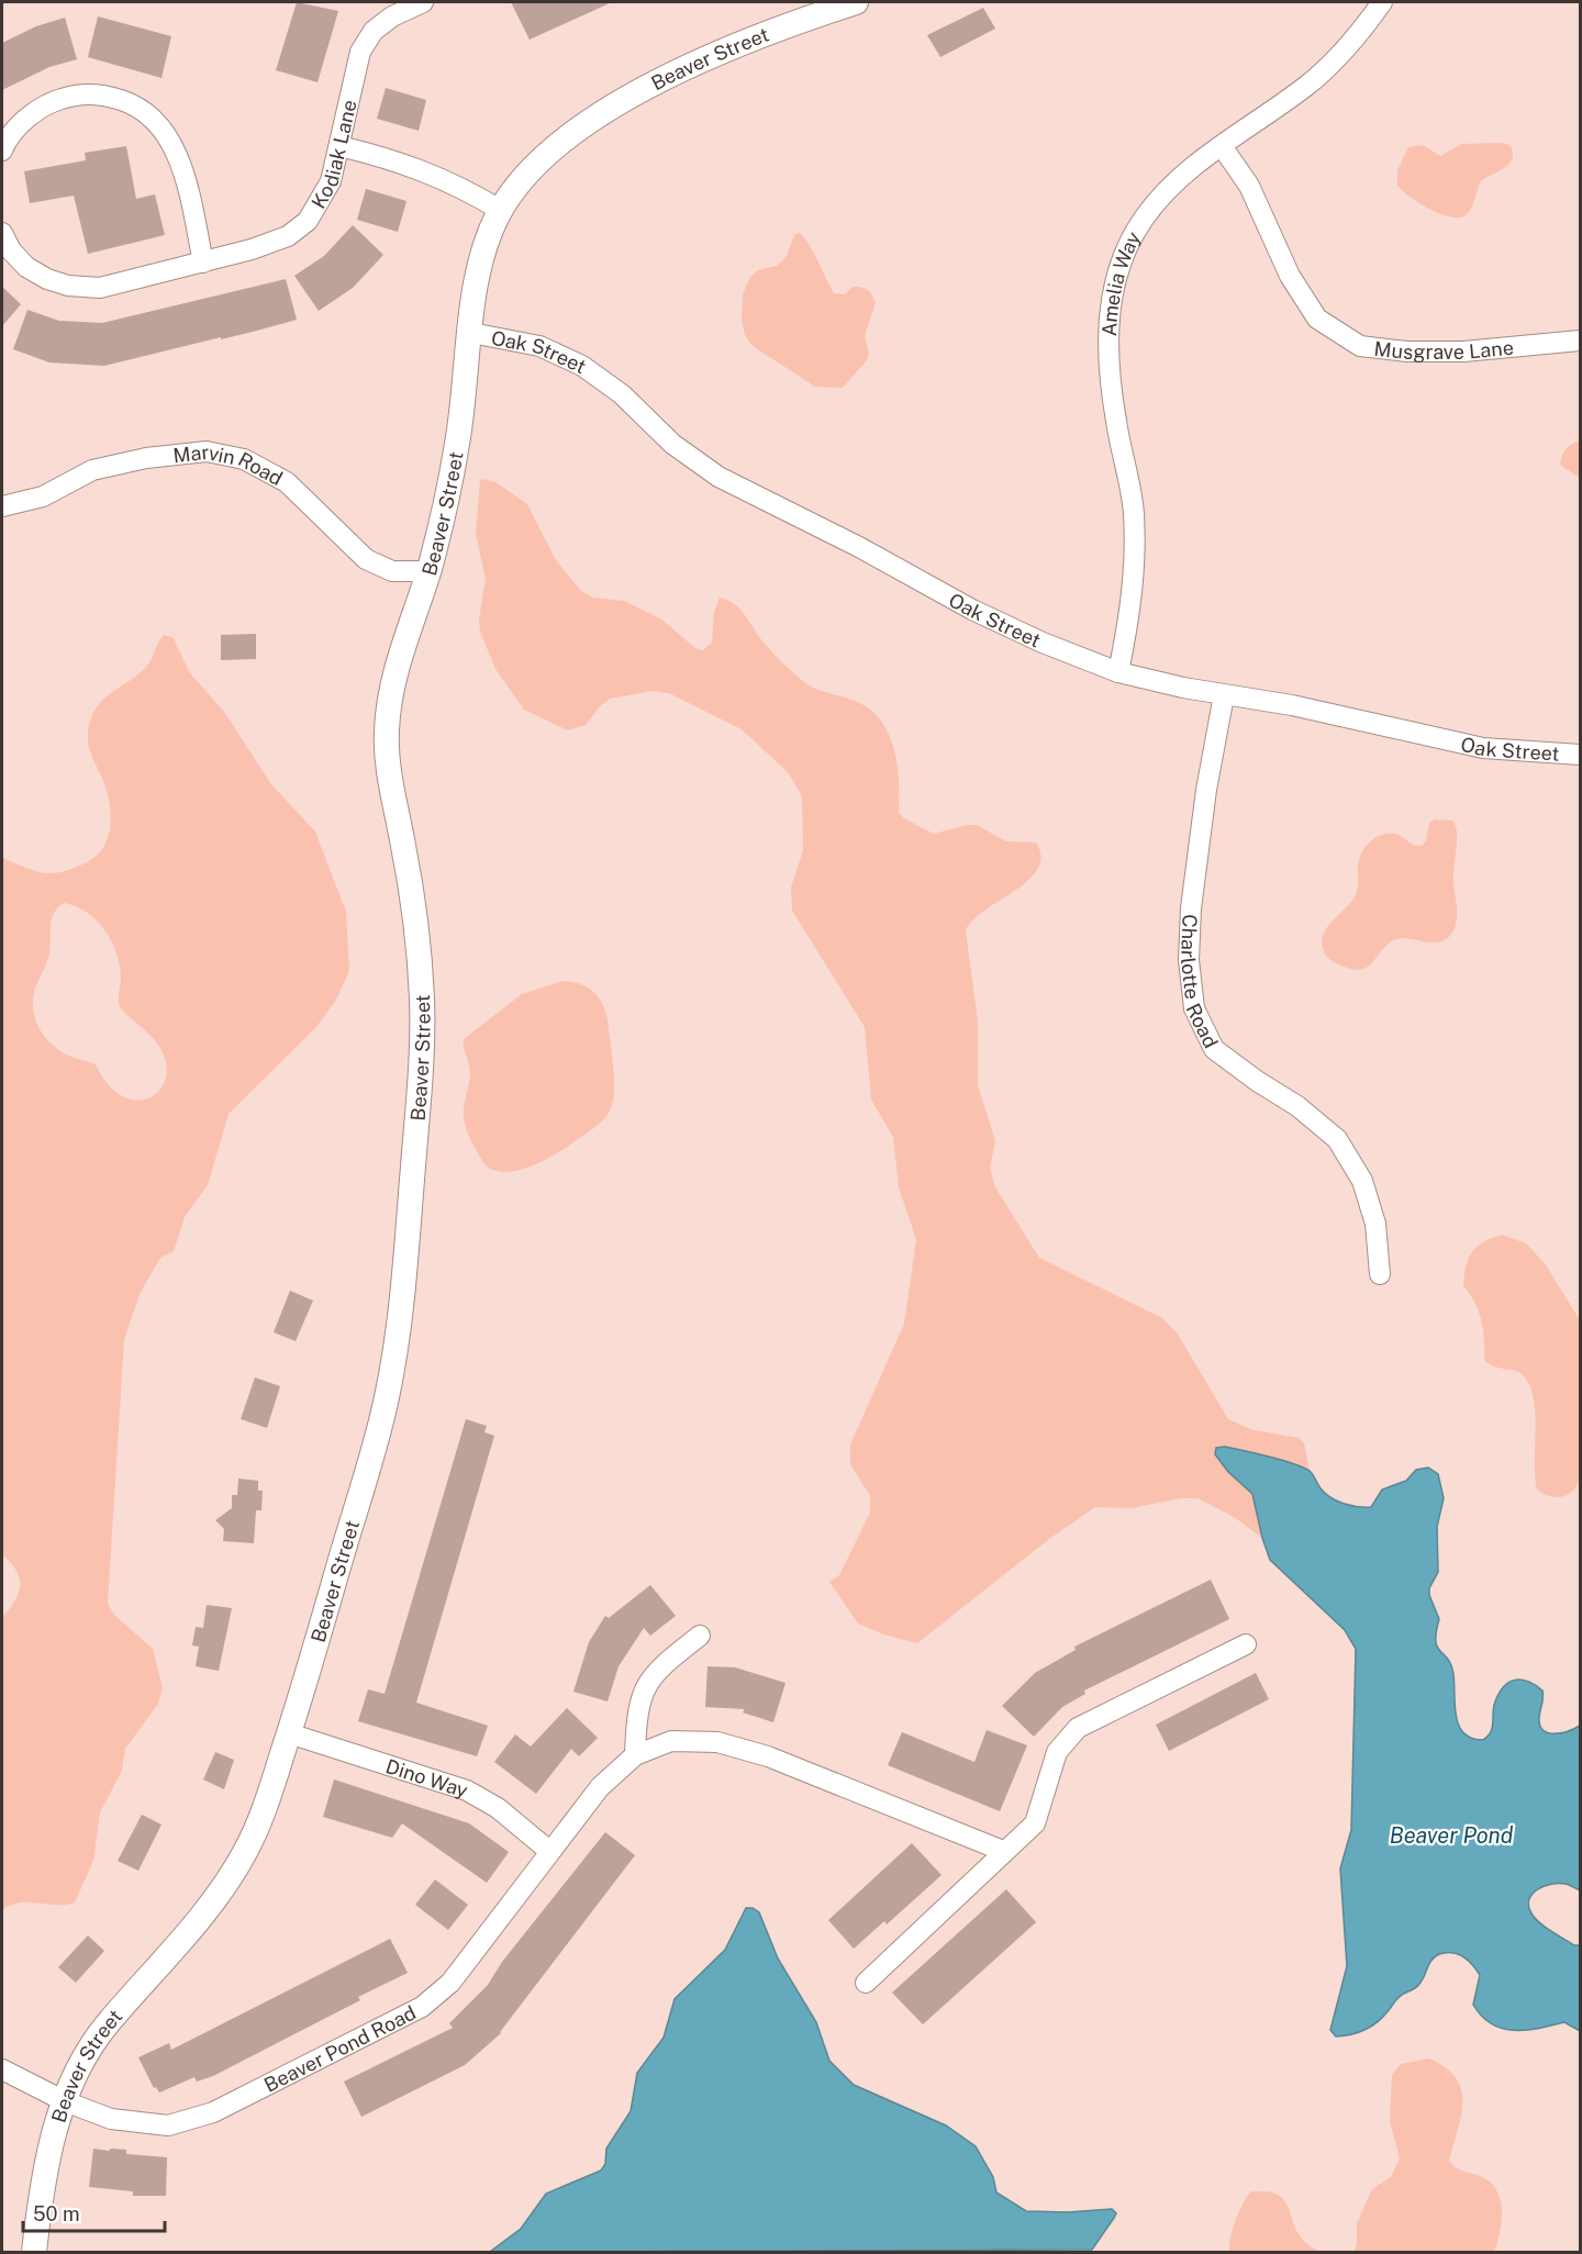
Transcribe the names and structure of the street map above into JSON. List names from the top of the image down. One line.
{"streets":{"street":["Beaver Street","Kodiak Lane","Amelia Way","Musgrave Lane","Oak Street","Marvin Road","Charlotte Road","Dino Way","Beaver Pond Road"]},"crossings":[["Beaver Street","Oak Street"],["Beaver Street","Marvin Road"],["Beaver Street","Dino Way"],["Beaver Street","Beaver Pond Road"],["Amelia Way","Musgrave Lane"],["Amelia Way","Oak Street"],["Oak Street","Charlotte Road"],["Dino Way","Beaver Pond Road"]],"water":["Beaver Pond"],"scale_bar":"50 m"}
